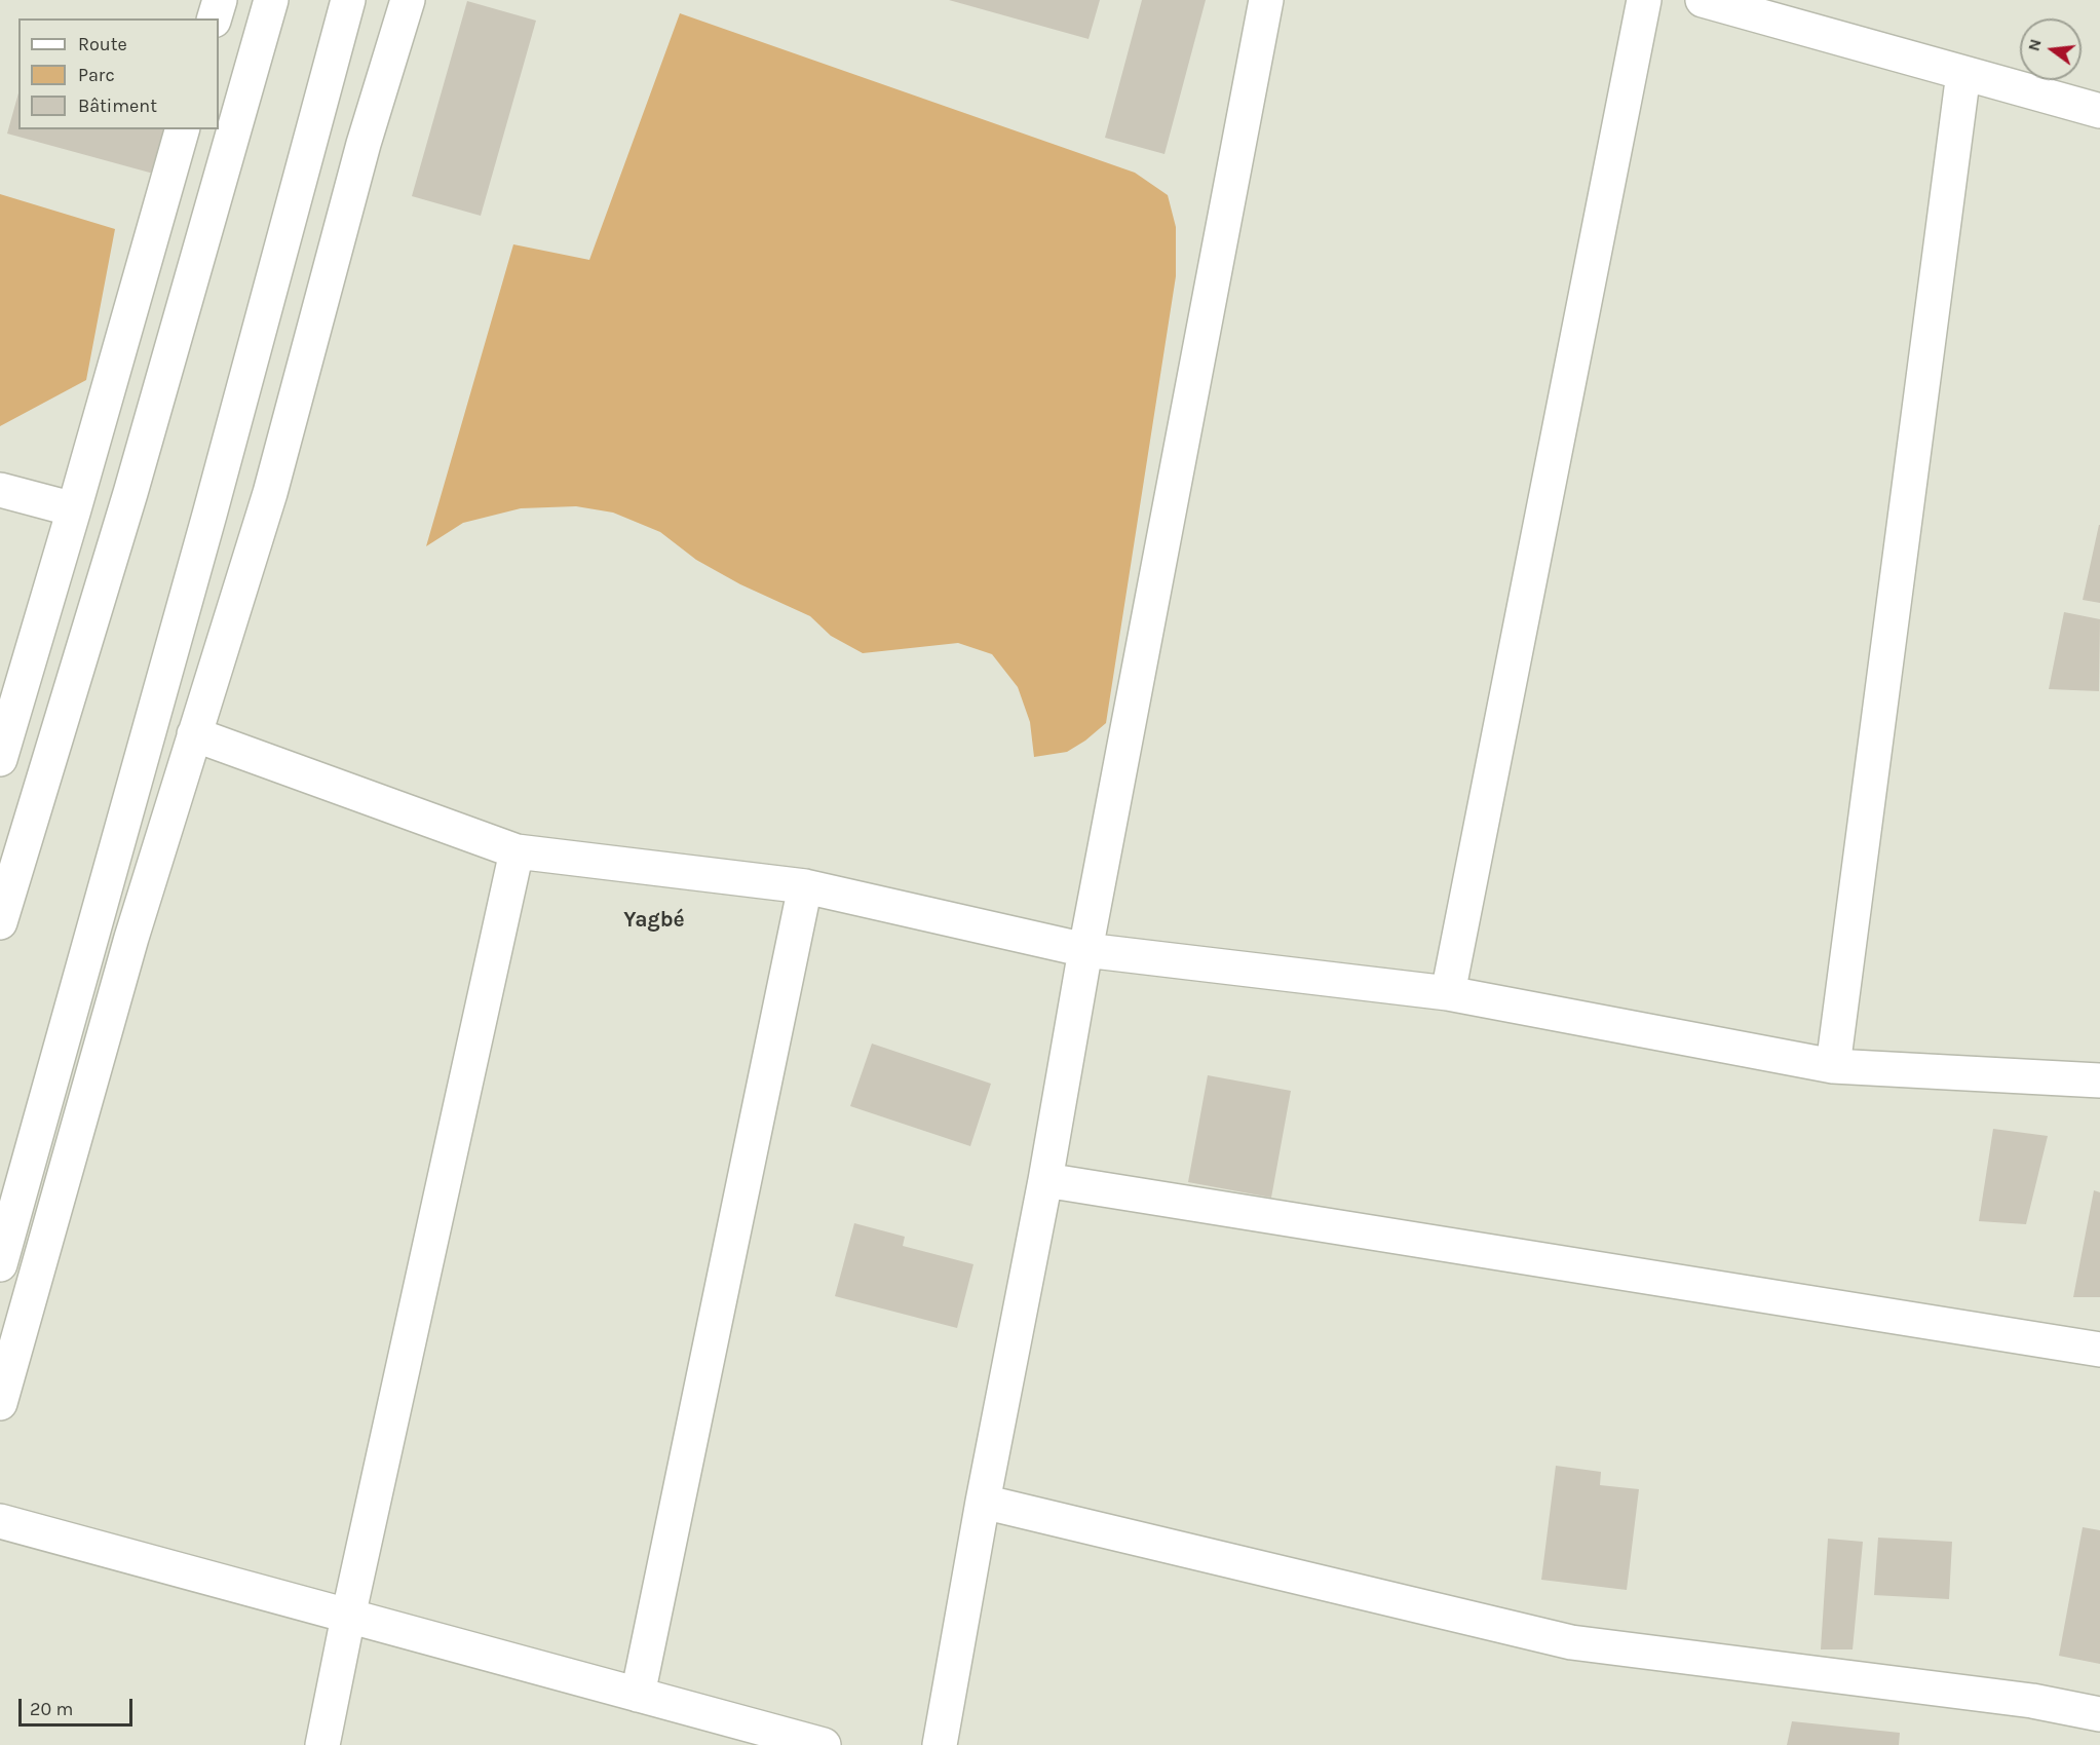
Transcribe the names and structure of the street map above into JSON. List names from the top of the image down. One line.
{"districts":["Yagbé"],"legend":["Route","Parc","Bâtiment"],"scale_bar":"20 m","north":"left"}
